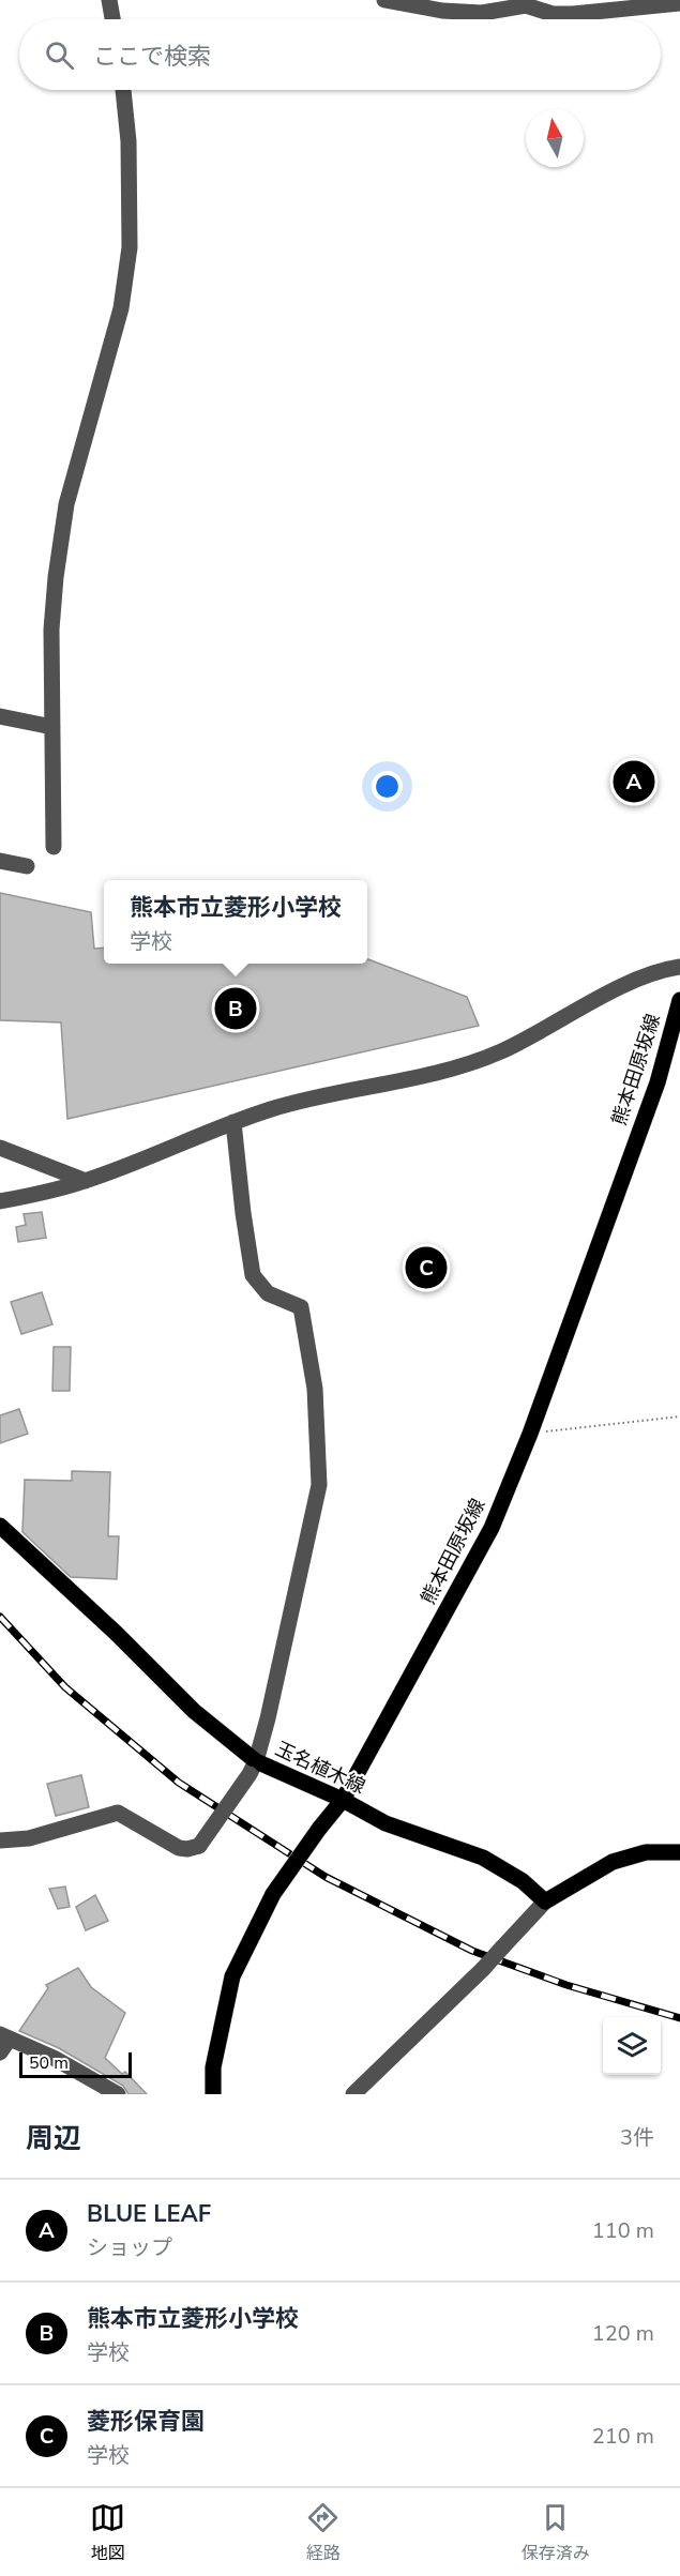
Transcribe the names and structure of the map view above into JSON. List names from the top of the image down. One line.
{"streets":{"main road":["熊本田原坂線","玉名植木線"]},"crossings":[["熊本田原坂線","玉名植木線"]],"scale_bar":"50 m","north":"top","page":{"search":"ここで検索","pins":["A","B","C"],"popup":["熊本市立菱形小学校","学校"],"scale":"50 m","heading":["周辺","3件"],"list":[{"mark":"A","name":"BLUE LEAF","note":"ショップ","value":"110 m"},{"mark":"B","name":"熊本市立菱形小学校","note":"学校","value":"120 m"},{"mark":"C","name":"菱形保育園","note":"学校","value":"210 m"}],"nav":["地図","経路","保存済み"]}}
